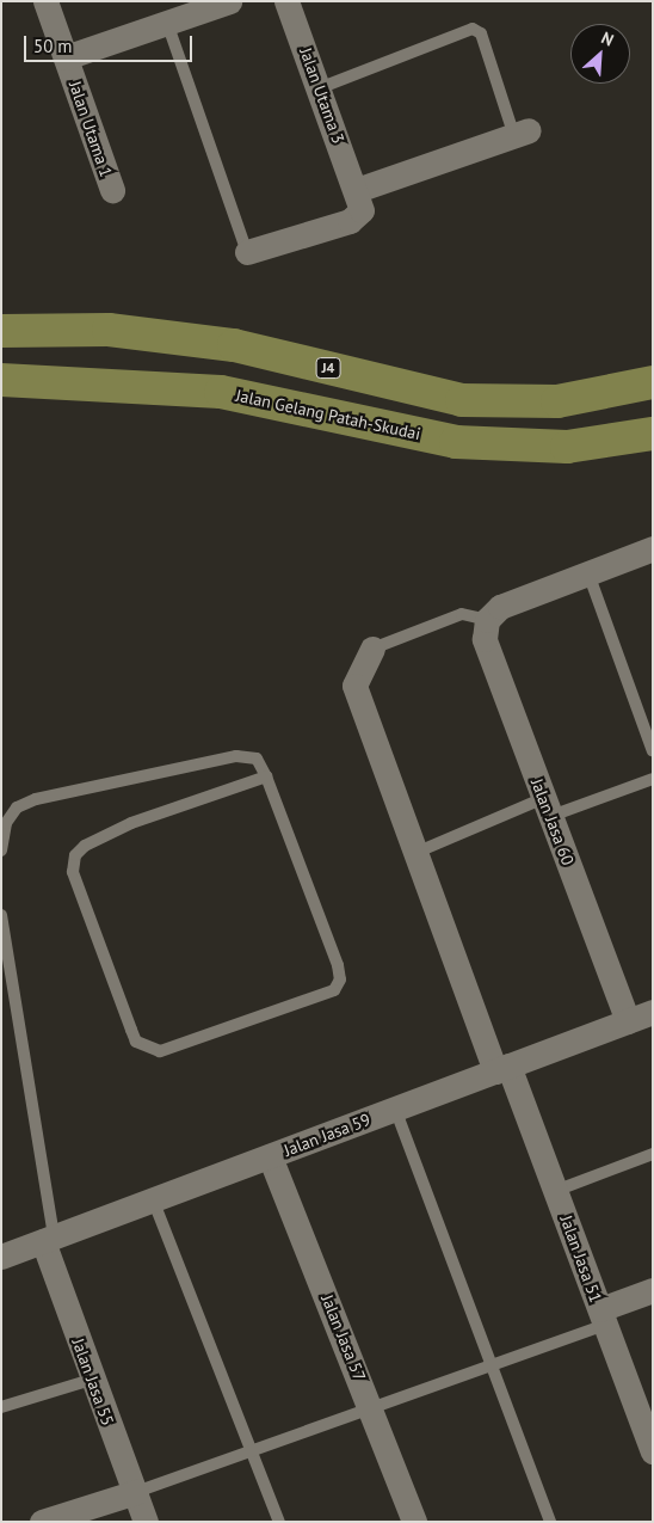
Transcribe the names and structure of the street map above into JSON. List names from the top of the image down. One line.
{"streets":{"main road":["J4","Jalan Gelang Patah-Skudai"],"street":["Jalan Utama 3","Jalan Utama 1","Jalan Jasa 60","Jalan Jasa 59","Jalan Jasa 51","Jalan Jasa 57","Jalan Jasa 55"]},"crossings":[["Jalan Jasa 60","Jalan Jasa 59"],["Jalan Jasa 59","Jalan Jasa 51"],["Jalan Jasa 59","Jalan Jasa 57"],["Jalan Jasa 59","Jalan Jasa 55"]],"scale_bar":"50 m","north":"top right"}
